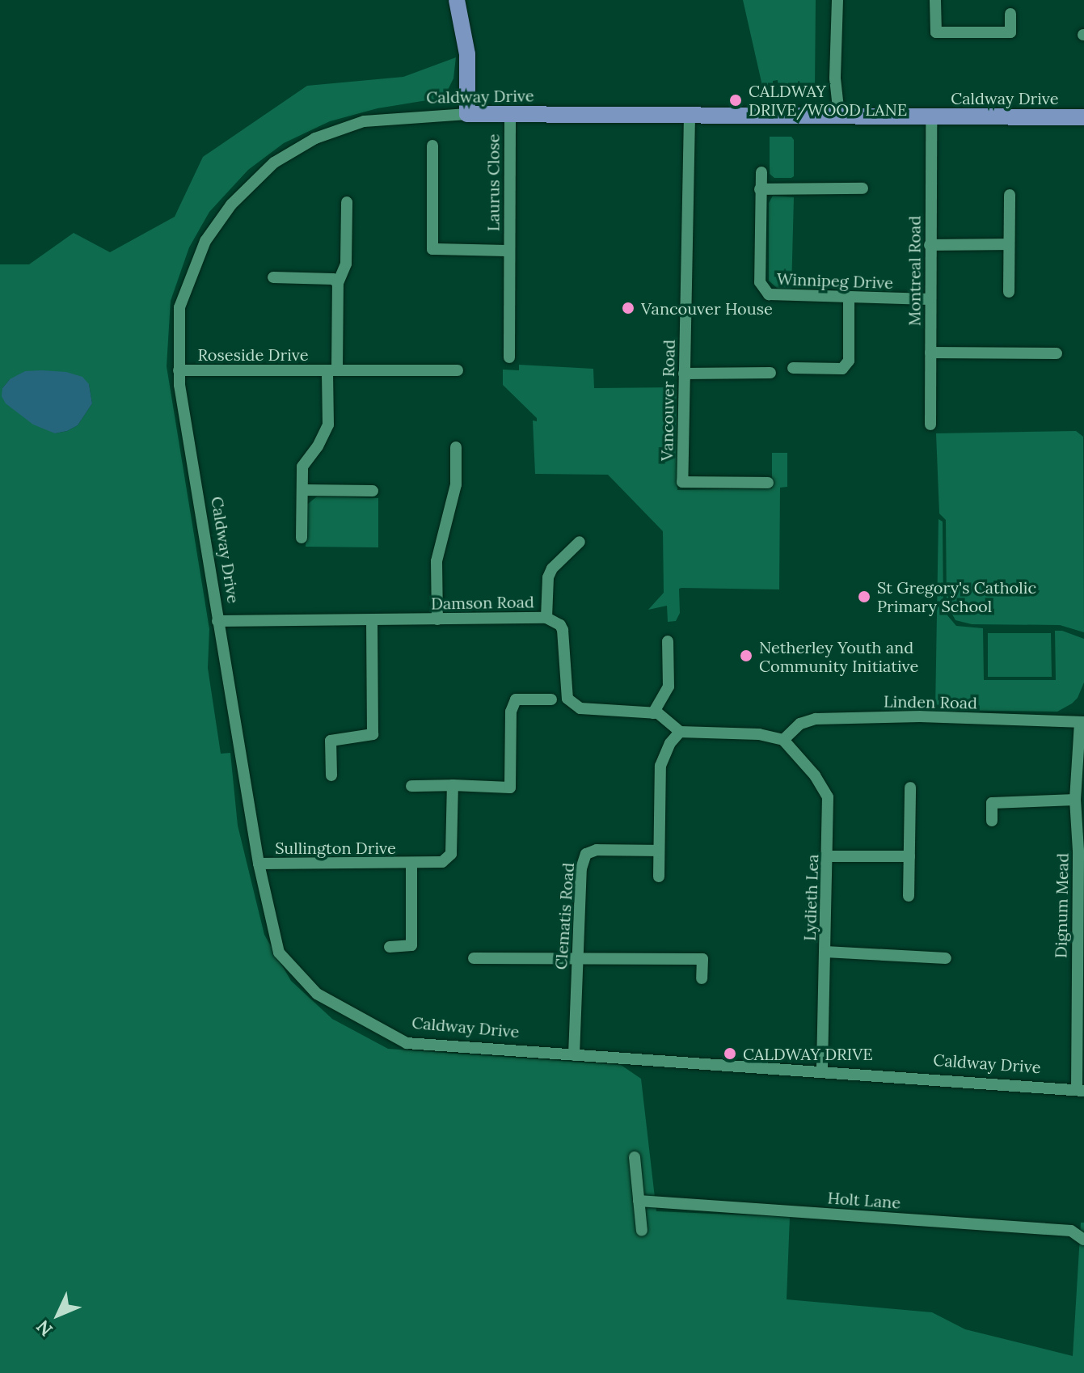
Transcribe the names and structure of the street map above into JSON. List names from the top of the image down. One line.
{"streets":{"main road":["Caldway Drive"],"street":["Laurus Close","Montreal Road","Winnipeg Drive","Roseside Drive","Vancouver Road","Damson Road","Linden Road","Sullington Drive","Lydieth Lea","Dignum Mead","Clematis Road","Holt Lane"]},"crossings":[["Caldway Drive","Laurus Close"],["Caldway Drive","Montreal Road"],["Caldway Drive","Roseside Drive"],["Caldway Drive","Vancouver Road"],["Caldway Drive","Damson Road"],["Caldway Drive","Sullington Drive"],["Caldway Drive","Lydieth Lea"],["Caldway Drive","Dignum Mead"],["Caldway Drive","Clematis Road"],["Montreal Road","Winnipeg Drive"],["Linden Road","Lydieth Lea"],["Linden Road","Dignum Mead"]],"places":["CALDWAY DRIVE/WOOD LANE","Vancouver House","St Gregory's Catholic Primary School","Netherley Youth and Community Initiative","CALDWAY DRIVE"],"north":"bottom left"}
